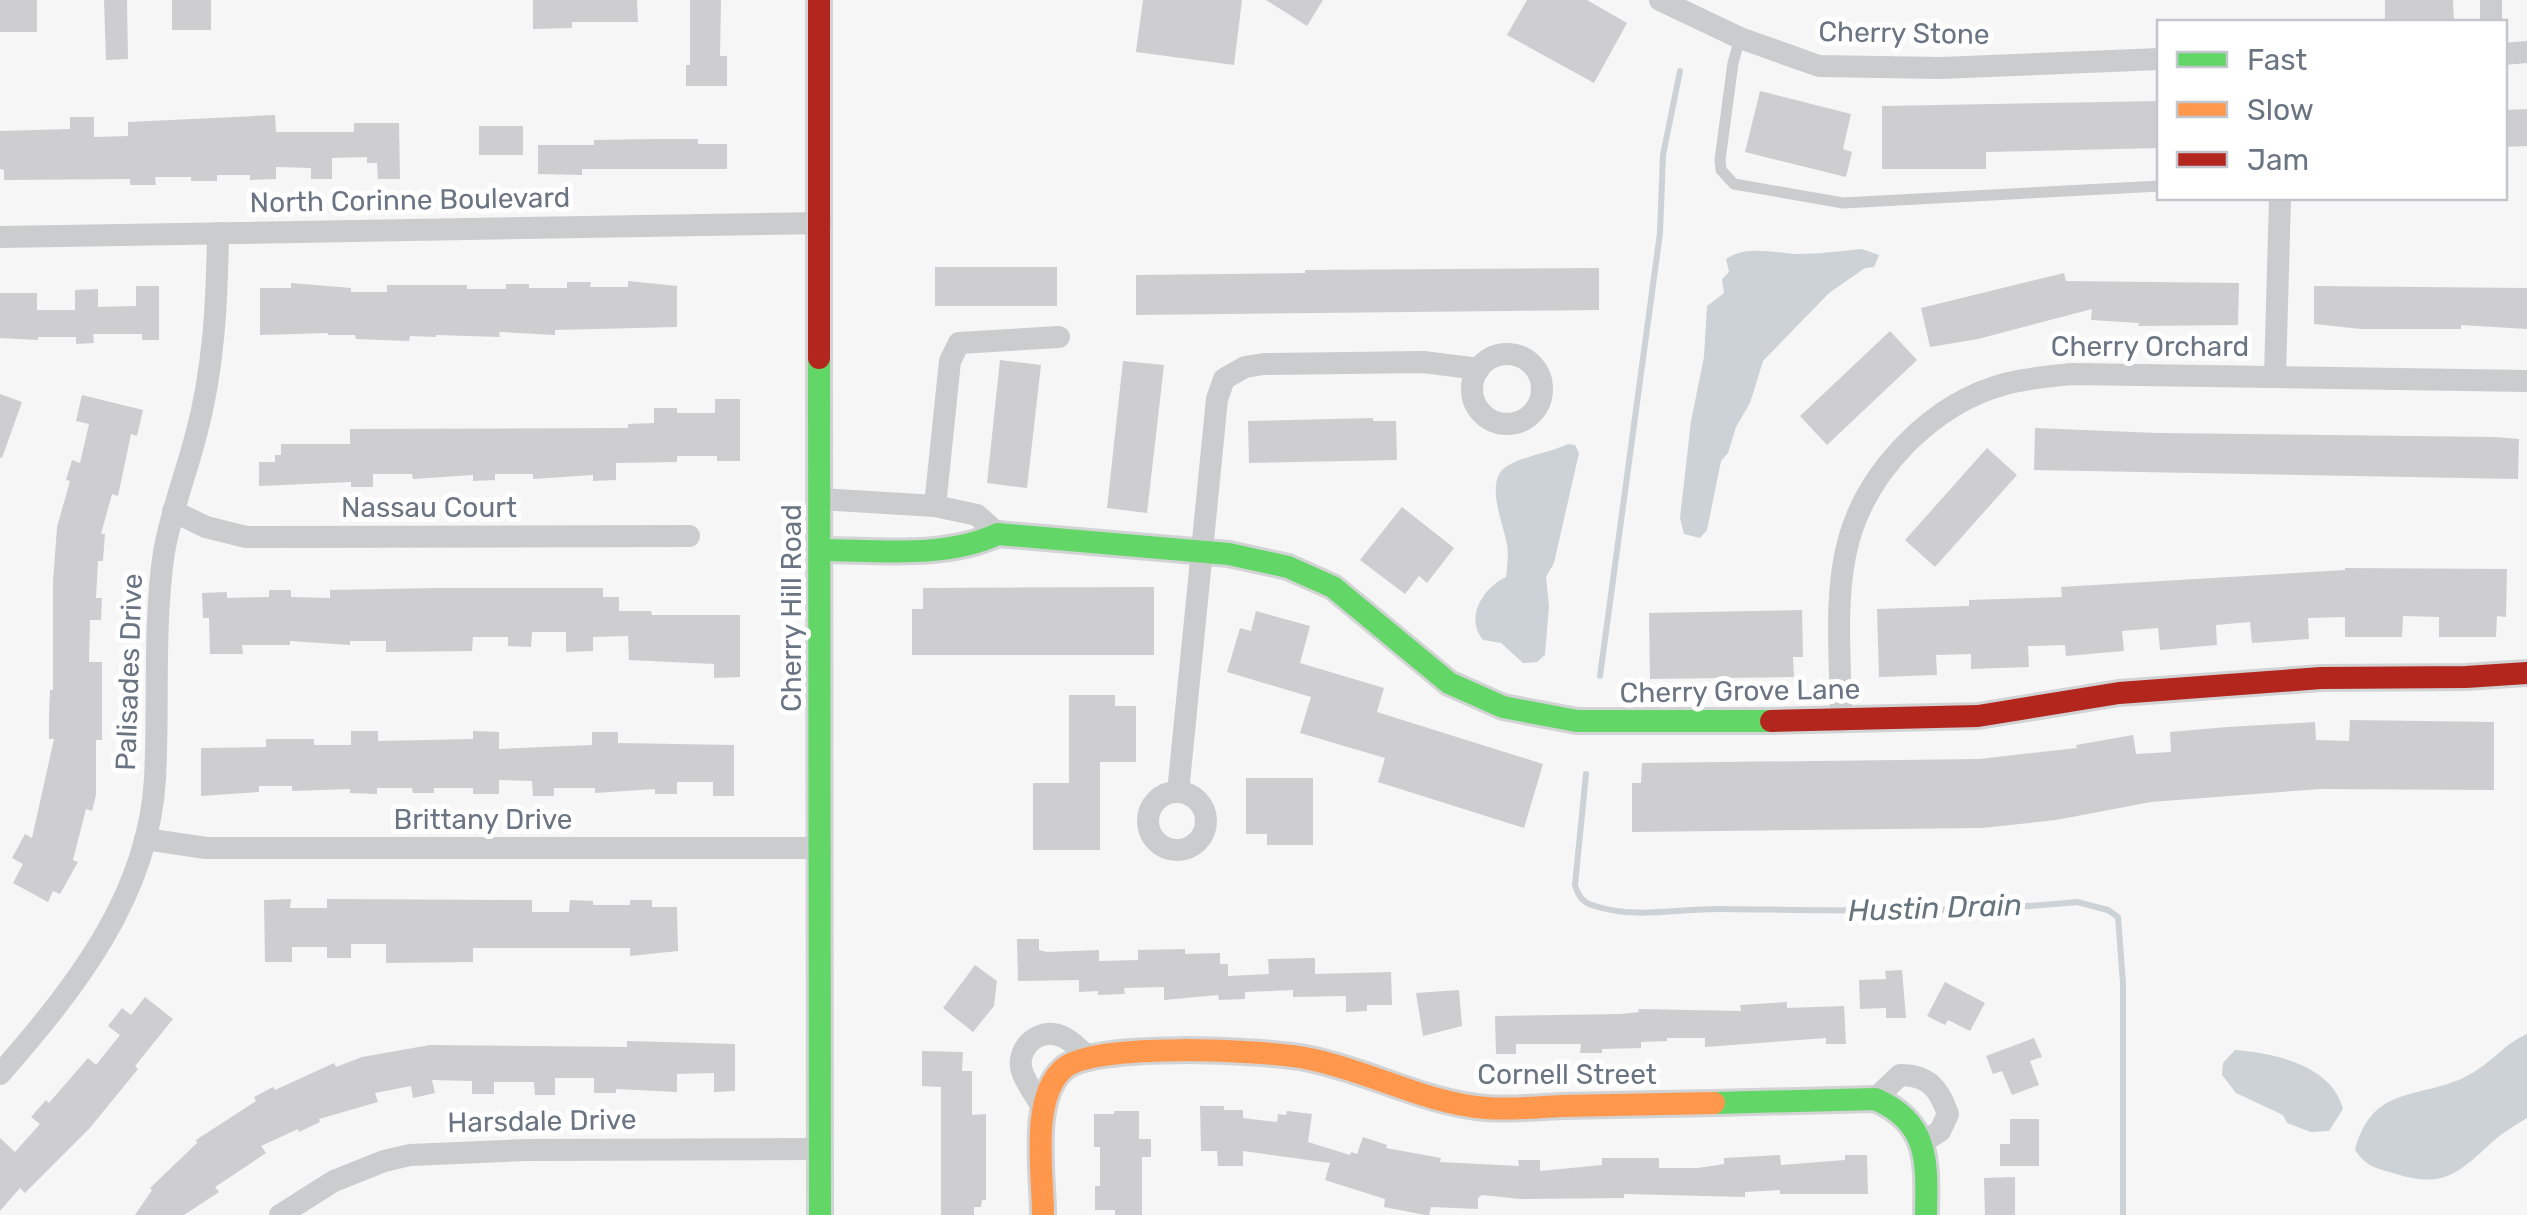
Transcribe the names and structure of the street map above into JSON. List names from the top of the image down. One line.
{"streets":{"street":["Cherry Stone","North Corinne Boulevard","Cherry Orchard","Nassau Court","Cherry Hill Road","Palisades Drive","Cherry Grove Lane","Brittany Drive","Cornell Street","Harsdale Drive"]},"crossings":[["North Corinne Boulevard","Cherry Hill Road"],["North Corinne Boulevard","Palisades Drive"],["Cherry Orchard","Cherry Grove Lane"],["Nassau Court","Palisades Drive"],["Cherry Hill Road","Cherry Grove Lane"],["Cherry Hill Road","Brittany Drive"],["Cherry Hill Road","Harsdale Drive"],["Palisades Drive","Brittany Drive"]],"water":["Hustin Drain"],"legend":["Fast","Slow","Jam"]}
